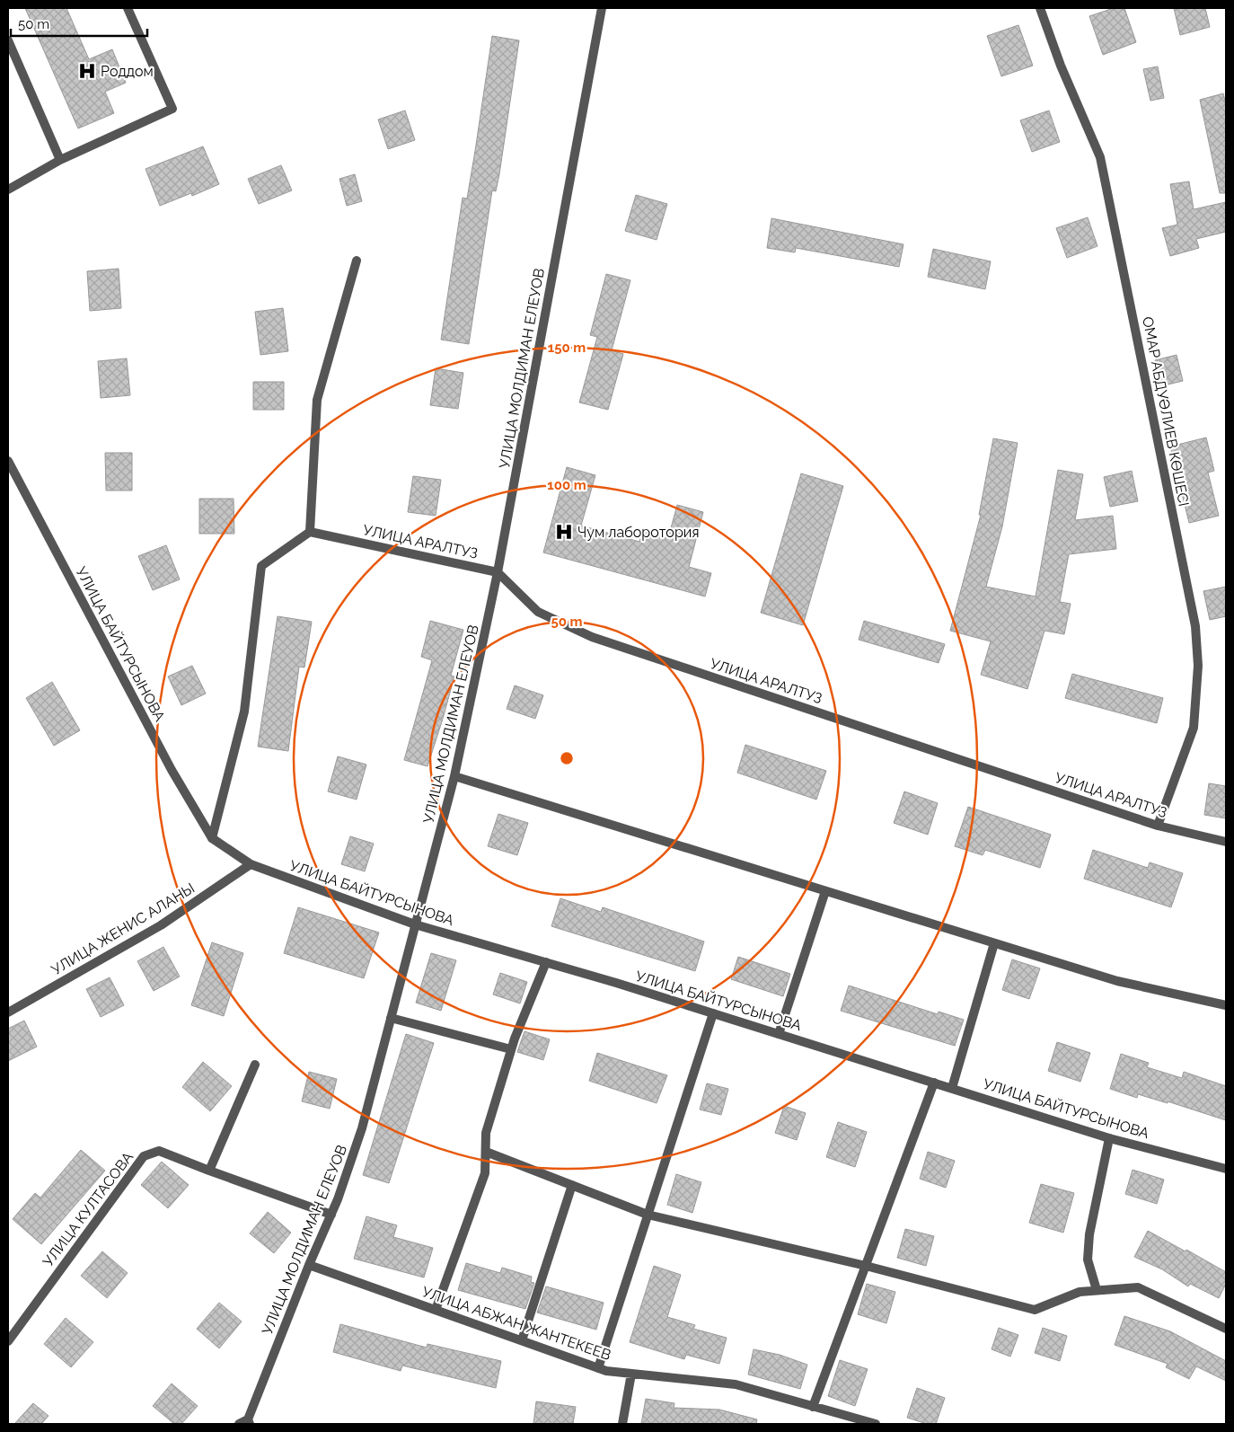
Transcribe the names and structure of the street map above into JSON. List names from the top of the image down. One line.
{"streets":{"street":["УЛИЦА МОЛДИМАН ЕЛЕУОВ","ОМАР АБДУӘЛИЕВ КӨШЕСІ","УЛИЦА АРАЛТУЗ","УЛИЦА БАЙТУРСЫНОВА","УЛИЦА ЖЕНИС АЛАНЫ","УЛИЦА КУЛТАСОВА","УЛИЦА АБЖАН ЖАНТЕКЕЕВ"]},"crossings":[["УЛИЦА МОЛДИМАН ЕЛЕУОВ","УЛИЦА АРАЛТУЗ"],["УЛИЦА МОЛДИМАН ЕЛЕУОВ","УЛИЦА БАЙТУРСЫНОВА"],["УЛИЦА МОЛДИМАН ЕЛЕУОВ","УЛИЦА КУЛТАСОВА"],["УЛИЦА МОЛДИМАН ЕЛЕУОВ","УЛИЦА АБЖАН ЖАНТЕКЕЕВ"],["ОМАР АБДУӘЛИЕВ КӨШЕСІ","УЛИЦА АРАЛТУЗ"],["УЛИЦА БАЙТУРСЫНОВА","УЛИЦА ЖЕНИС АЛАНЫ"]],"places":{"hospital":["Роддом","Чум лаборотория"]},"scale_bar":"50 m","rings":["150 m","100 m","50 m"]}
